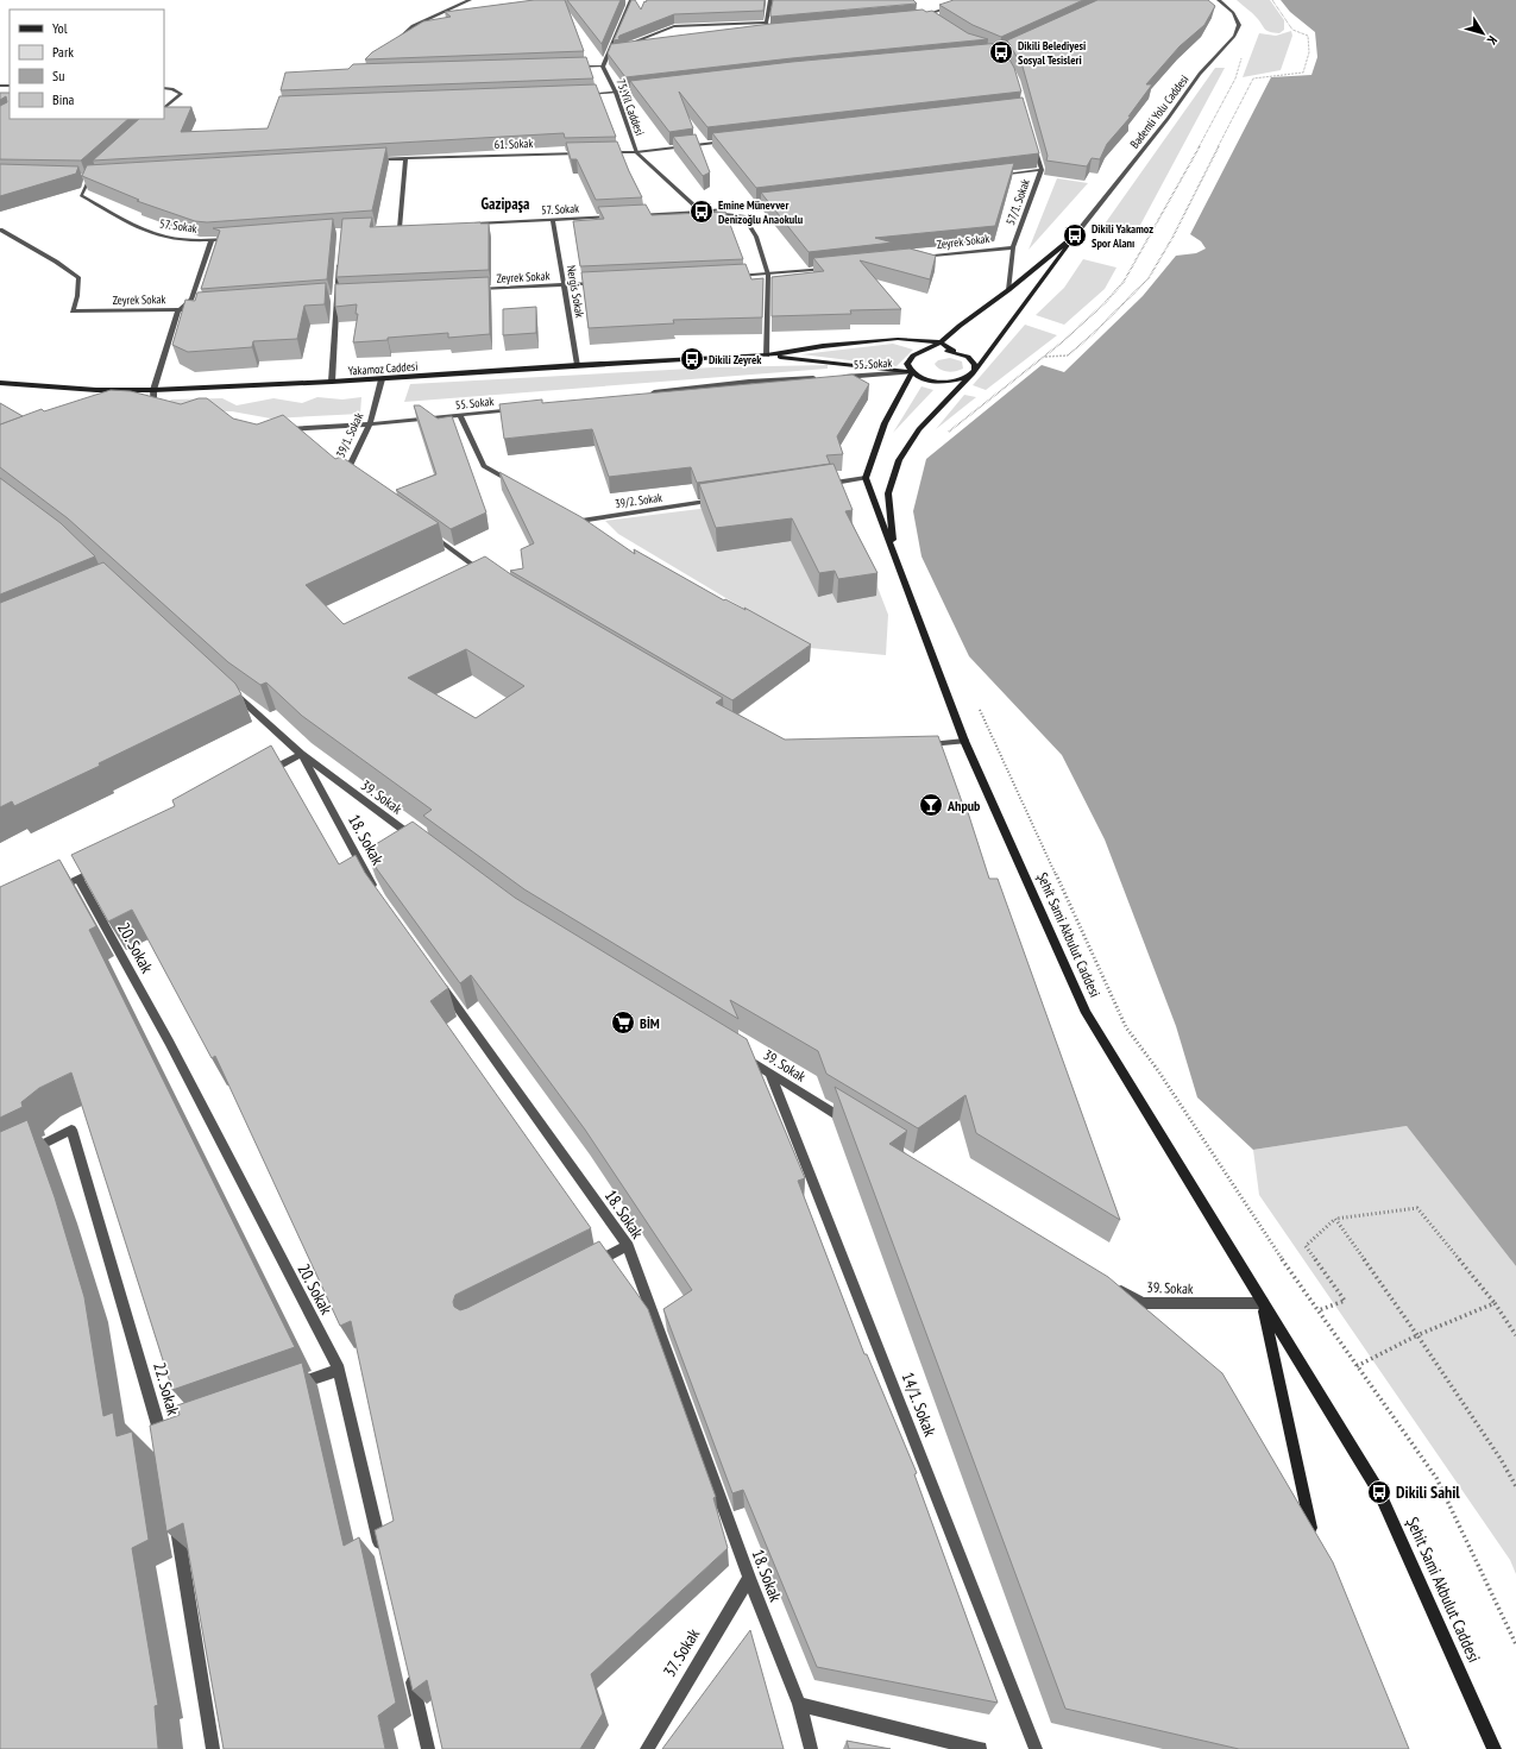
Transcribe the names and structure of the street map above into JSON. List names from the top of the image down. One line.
{"streets":{"main road":["Yakamoz Caddesi","Şehit Sami Akbulut Caddesi"],"street":["75. Yil Caddesi","Bademli Yolu Caddesi","61. Sokak","57/1. Sokak","57. Sokak","Zeyrek Sokak","Nergis Sokak","55. Sokak","39/1. Sokak","39/2. Sokak","39. Sokak","18. Sokak","20. Sokak","22. Sokak","14/1. Sokak","37. Sokak"]},"crossings":[["Bademli Yolu Caddesi","Şehit Sami Akbulut Caddesi"],["57/1. Sokak","Zeyrek Sokak"],["57. Sokak","Nergis Sokak"],["Zeyrek Sokak","Nergis Sokak"],["Nergis Sokak","Yakamoz Caddesi"],["55. Sokak","39/1. Sokak"],["Yakamoz Caddesi","39/1. Sokak"],["39. Sokak","18. Sokak"],["39. Sokak","Şehit Sami Akbulut Caddesi"],["39. Sokak","14/1. Sokak"],["18. Sokak","37. Sokak"]],"districts":["Gazipaşa"],"places":{"bus stop":["Dikili Belediyesi Sosyal Tesisleri","Emine Münevver Denizoğlu Anaokulu","Dikili Yakamoz Spor Alanı","Dikili Zeyrek","Dikili Sahil"],"bar":["Ahpub"],"supermarket":["BİM"]},"legend":["Yol","Park","Su","Bina"],"north":"bottom right"}
